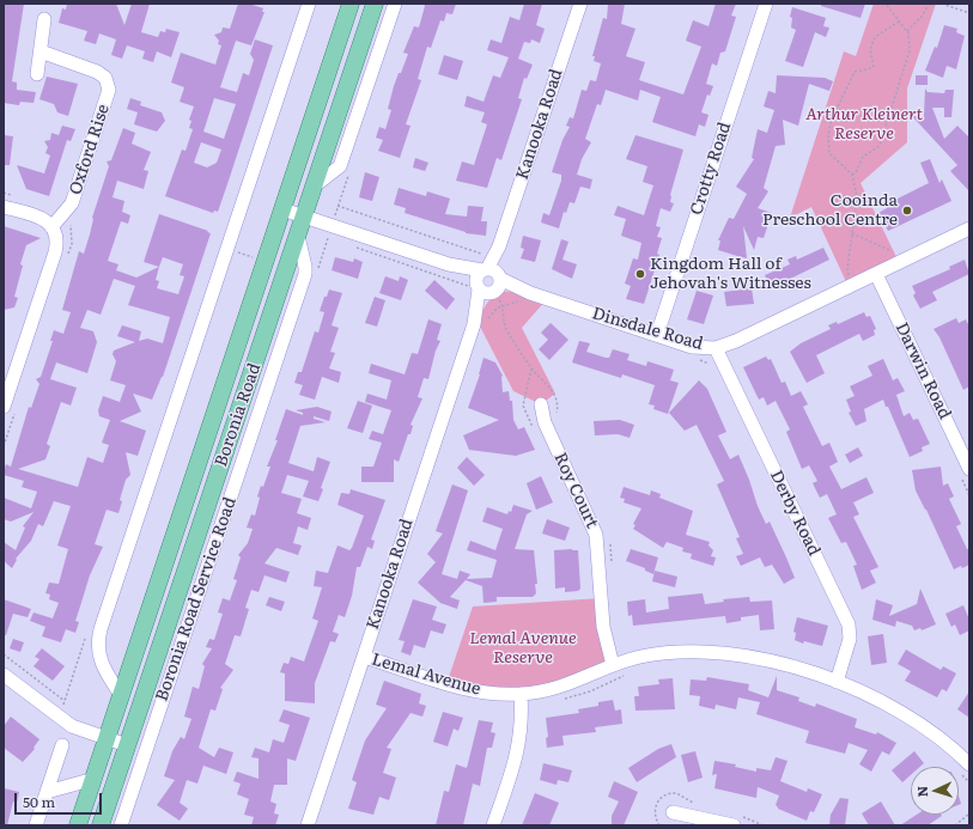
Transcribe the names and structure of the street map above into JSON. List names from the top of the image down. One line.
{"streets":{"main road":["Boronia Road"],"street":["Kanooka Road","Oxford Rise","Crotty Road","Dinsdale Road","Darwin Road","Roy Court","Derby Road","Boronia Road Service Road","Lemal Avenue"]},"crossings":[["Kanooka Road","Dinsdale Road"],["Kanooka Road","Lemal Avenue"],["Crotty Road","Dinsdale Road"],["Dinsdale Road","Darwin Road"],["Dinsdale Road","Boronia Road"],["Dinsdale Road","Derby Road"],["Boronia Road","Boronia Road Service Road"],["Roy Court","Lemal Avenue"],["Derby Road","Lemal Avenue"]],"parks":["Arthur Kleinert Reserve","Lemal Avenue Reserve"],"places":["Cooinda Preschool Centre","Kingdom Hall of Jehovah's Witnesses"],"scale_bar":"50 m","north":"left"}
